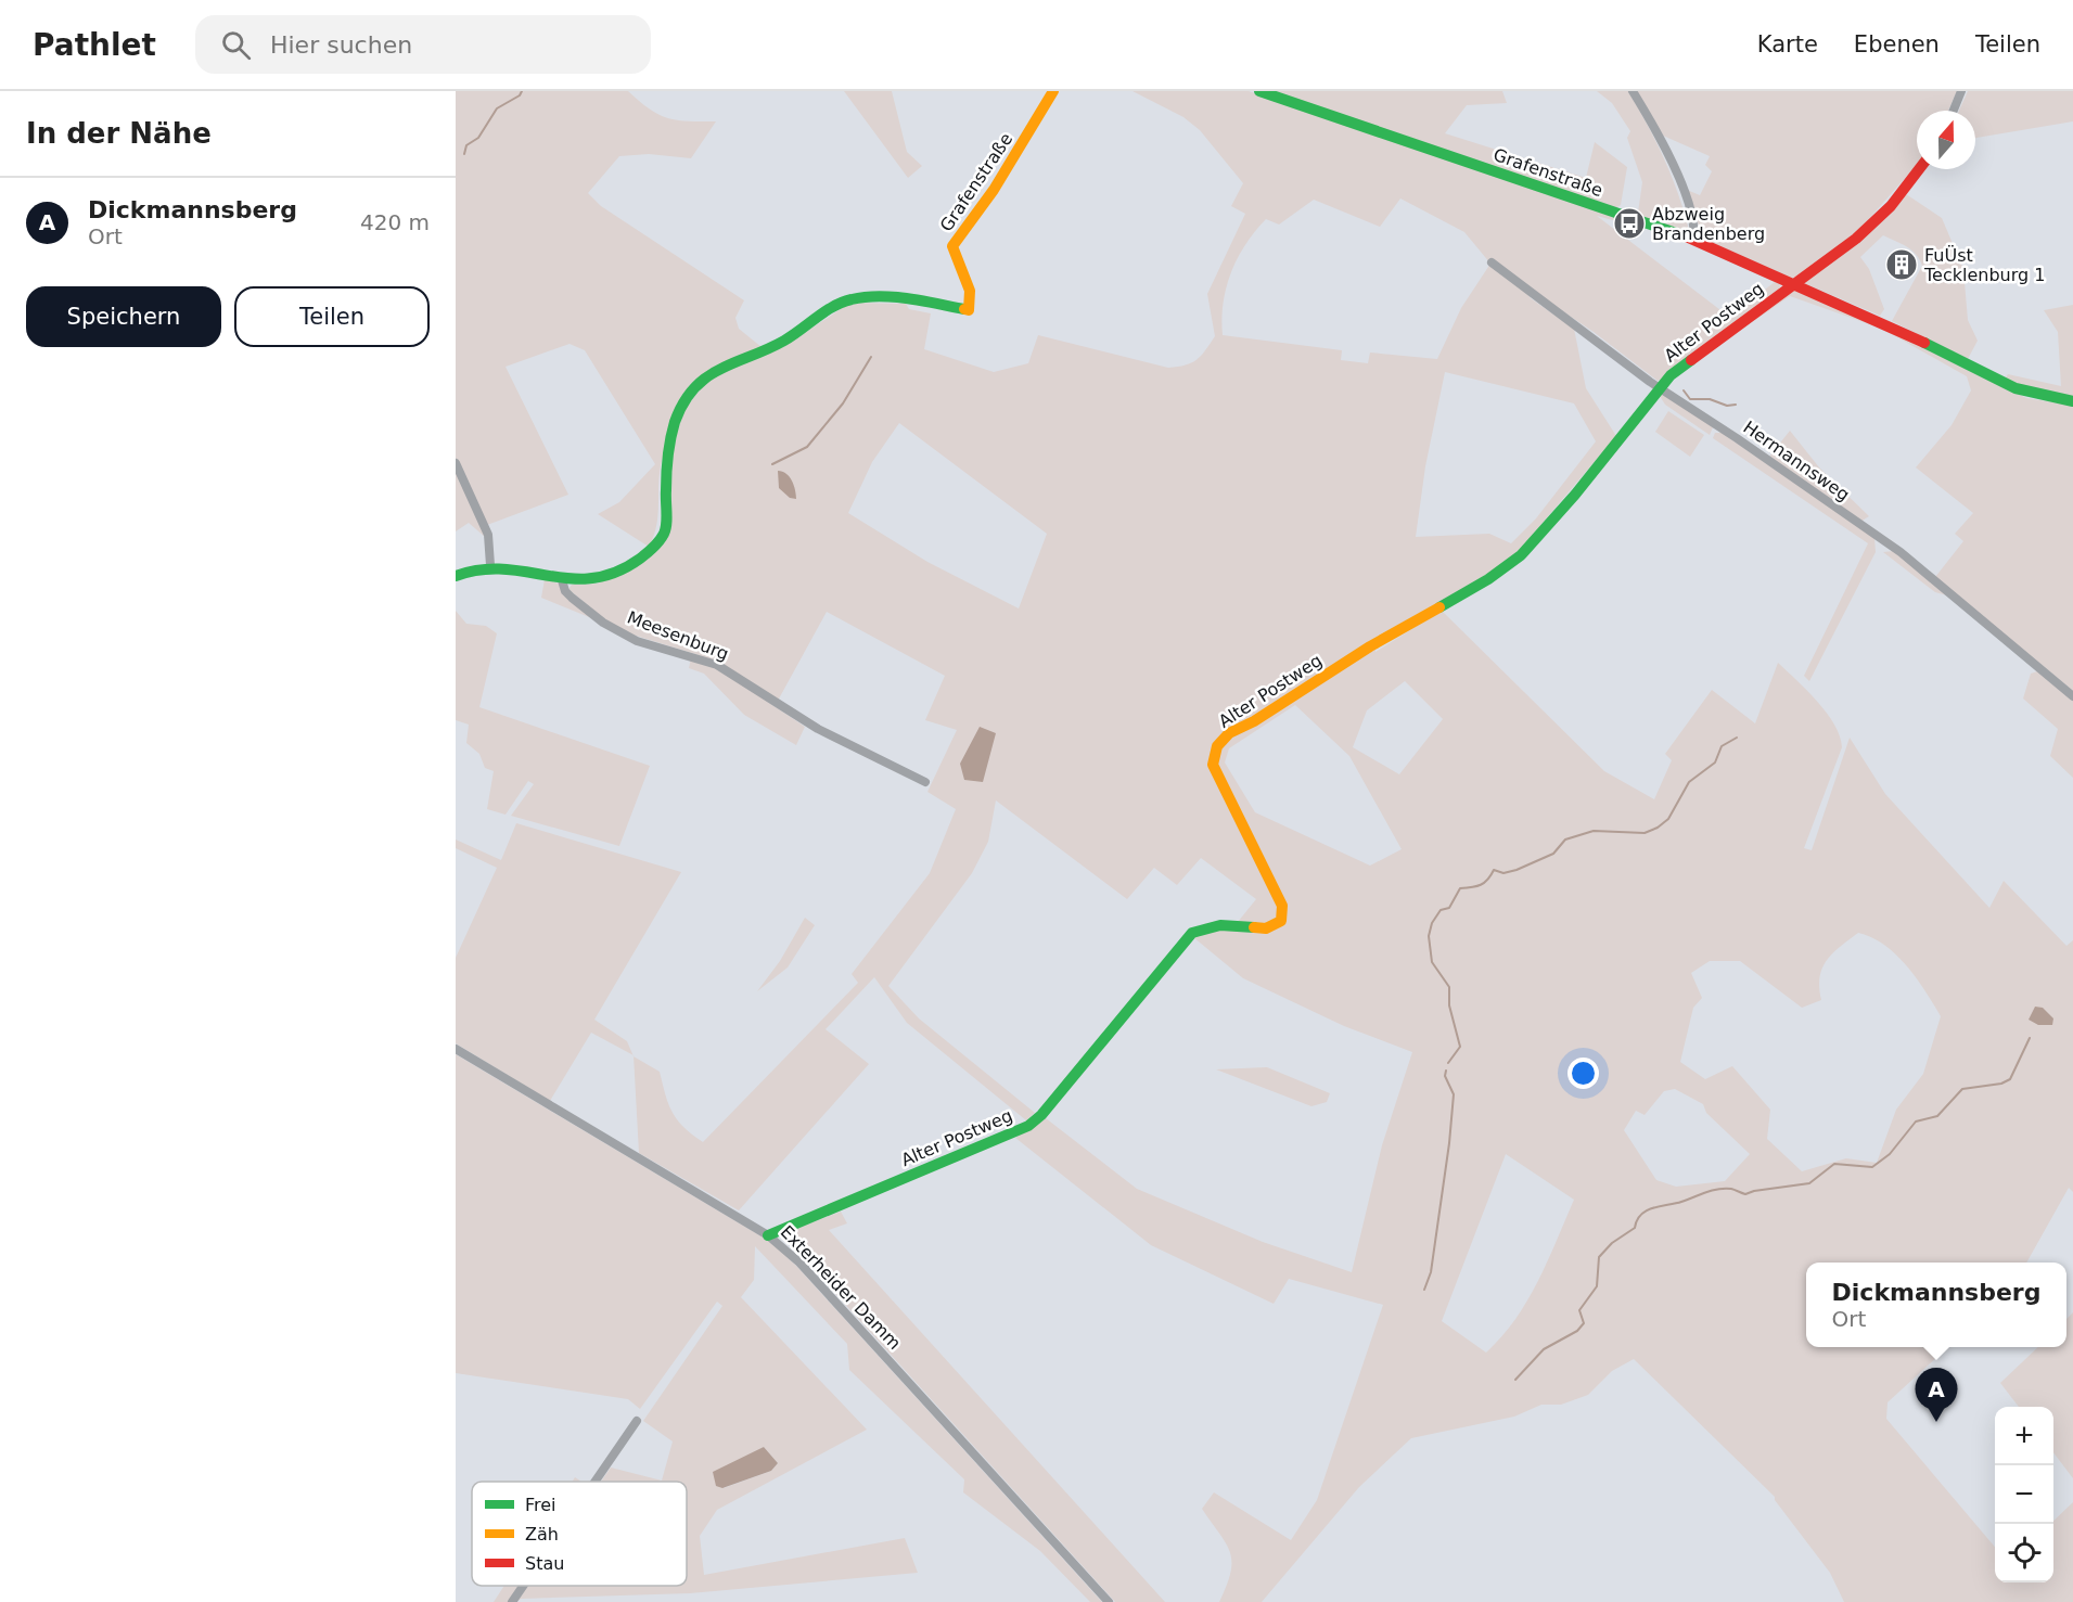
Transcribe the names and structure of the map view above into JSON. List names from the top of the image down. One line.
{"streets":{"street":["Grafenstraße","Alter Postweg","Hermannsweg","Meesenburg","Exterheider Damm"]},"crossings":[["Grafenstraße","Alter Postweg"],["Grafenstraße","Meesenburg"],["Alter Postweg","Hermannsweg"],["Alter Postweg","Exterheider Damm"]],"places":{"bus stop":["Abzweig Brandenberg"],"building":["FuÜst Tecklenburg 1"]},"legend":["Frei","Zäh","Stau"],"north":"top","page":{"header":"Pathlet","search":"Hier suchen","nav":["Karte","Ebenen","Teilen"],"heading":"In der Nähe","list":[{"mark":"A","name":"Dickmannsberg","note":"Ort","value":"420 m"}],"buttons":["Speichern","Teilen"],"popup":["Dickmannsberg","Ort"],"pins":"A","map_buttons":["+","−"]}}
